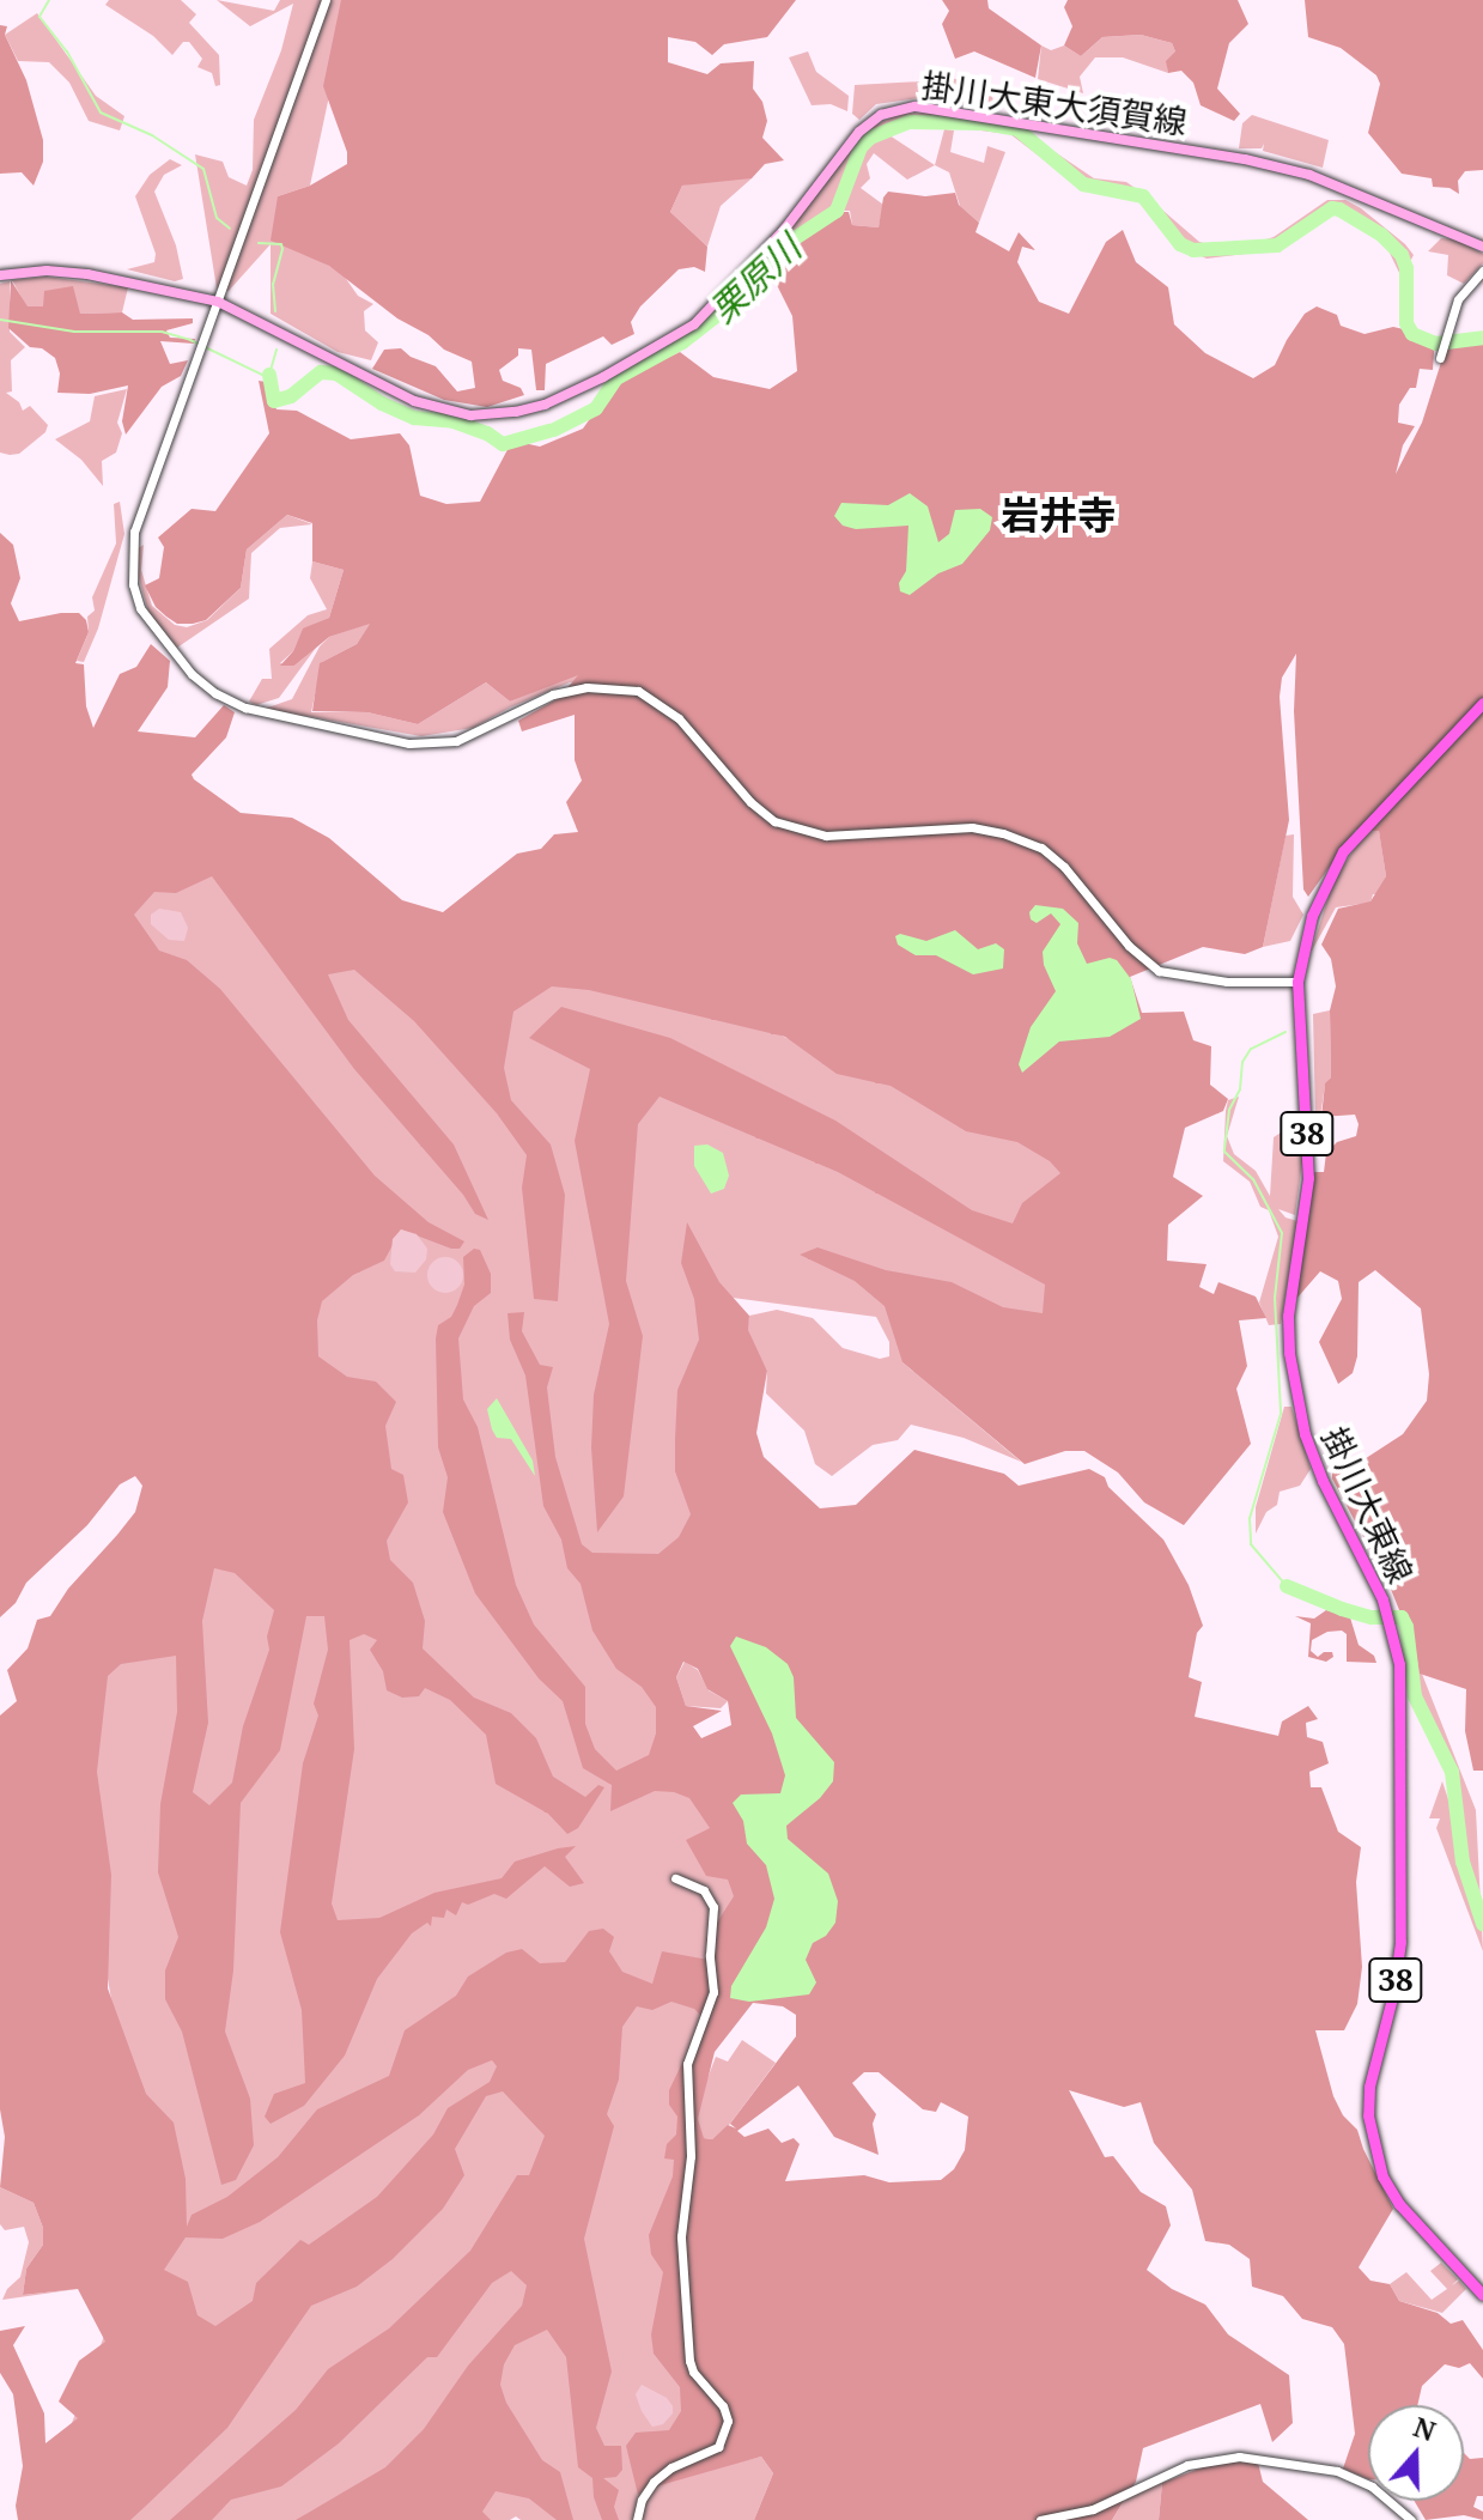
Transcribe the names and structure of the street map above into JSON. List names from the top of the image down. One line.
{"streets":{"main road":["掛川大東大須賀線","38","掛川大東線"]},"districts":["岩井寺"],"water":["栗原川"],"north":"top"}
